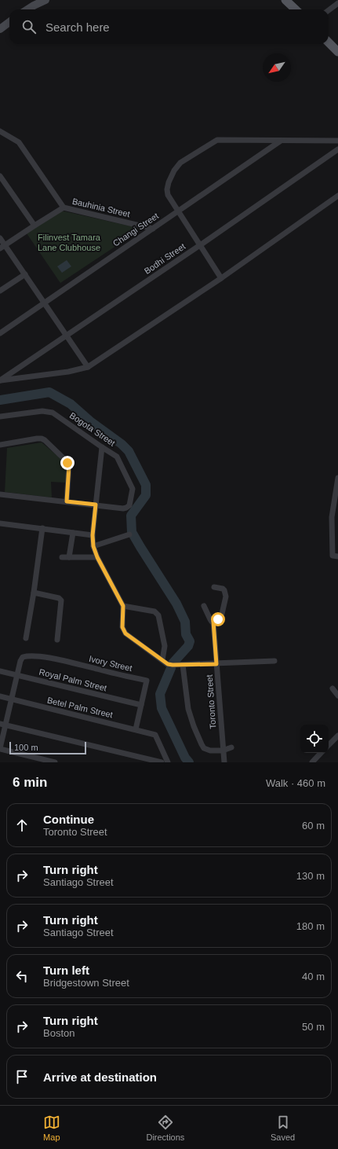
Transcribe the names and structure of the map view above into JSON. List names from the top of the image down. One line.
{"streets":{"street":["Bauhinia Street","Changi Street","Bodhi Street","Bogota Street","Ivory Street","Royal Palm Street","Toronto Street","Betel Palm Street"]},"crossings":[["Bauhinia Street","Changi Street"],["Ivory Street","Royal Palm Street"],["Ivory Street","Betel Palm Street"]],"parks":["Filinvest Tamara Lane Clubhouse"],"scale_bar":"100 m","north":"bottom left","page":{"search":"Search here","scale":"100 m","heading":["6 min","Walk · 460 m"],"list":[["Continue","Toronto Street","60 m"],["Turn right","Santiago Street","130 m"],["Turn right","Santiago Street","180 m"],["Turn left","Bridgestown Street","40 m"],["Turn right","Boston","50 m"],"Arrive at destination"],"nav":["Map","Directions","Saved"]}}
